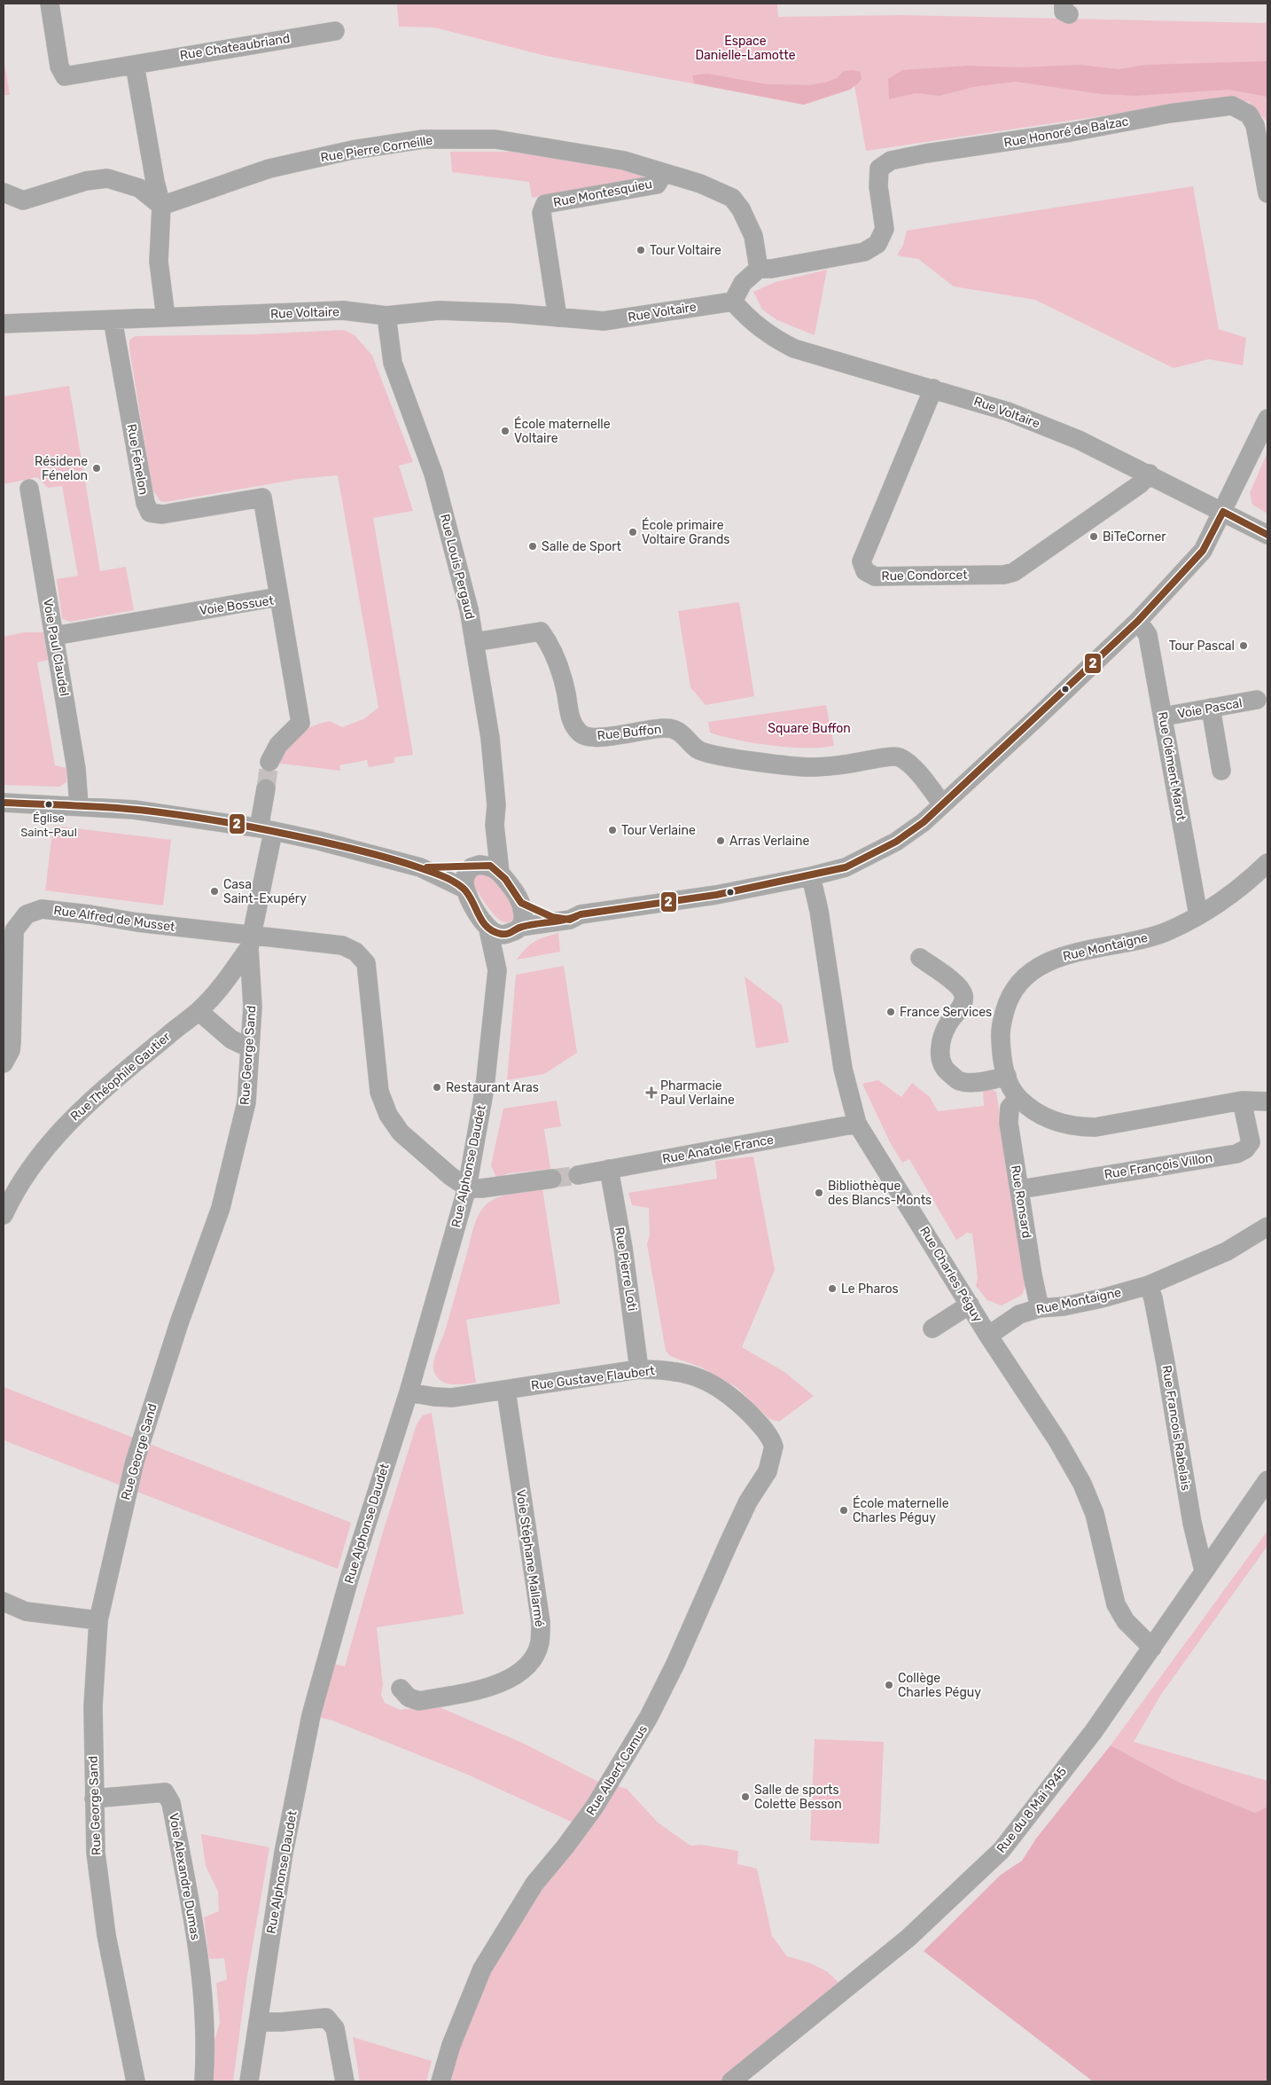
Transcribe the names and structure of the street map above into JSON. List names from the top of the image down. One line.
{"streets":{"street":["Rue Chateaubriand","Rue Honoré de Balzac","Rue Pierre Corneille","Rue Montesquieu","Rue Voltaire","Rue Fénelon","Rue Louis Pergaud","Rue Condorcet","Voie Bossuet","Voie Paul Claudel","Voie Pascal","Rue Buffon","Rue Clément Marot","Rue Alfred de Musset","Rue Montaigne","Rue George Sand","Rue Théophile Gautier","Rue Anatole France","Rue Alphonse Daudet","Rue François Villon","Rue Ronsard","Rue Pierre Loti","Rue Charles Péguy","Rue Gustave Flaubert","Rue Francois Rabelais","Voie Stéphane Mallarmé","Rue Albert Camus","Rue du 8 Mai 1945","Voie Alexandre Dumas"]},"crossings":[["Rue Honoré de Balzac","Rue Pierre Corneille"],["Rue Pierre Corneille","Rue Montesquieu"],["Rue Montesquieu","Rue Voltaire"],["Rue Voltaire","Rue Fénelon"],["Rue Voltaire","Rue Louis Pergaud"],["Rue Voltaire","Rue Condorcet"],["Rue Fénelon","Voie Bossuet"],["Rue Louis Pergaud","Rue Buffon"],["Rue Louis Pergaud","Rue Alphonse Daudet"],["Voie Bossuet","Voie Paul Claudel"],["Voie Pascal","Rue Clément Marot"],["Rue Clément Marot","Rue Montaigne"],["Rue Alfred de Musset","Rue George Sand"],["Rue Alfred de Musset","Rue Théophile Gautier"],["Rue Alfred de Musset","Rue Alphonse Daudet"],["Rue Montaigne","Rue François Villon"],["Rue Montaigne","Rue Ronsard"],["Rue Montaigne","Rue Charles Péguy"],["Rue Montaigne","Rue Francois Rabelais"],["Rue George Sand","Rue Théophile Gautier"],["Rue George Sand","Voie Alexandre Dumas"],["Rue Anatole France","Rue Pierre Loti"],["Rue Anatole France","Rue Charles Péguy"],["Rue Alphonse Daudet","Rue Gustave Flaubert"],["Rue François Villon","Rue Ronsard"],["Rue Pierre Loti","Rue Gustave Flaubert"],["Rue Charles Péguy","Rue du 8 Mai 1945"],["Rue Gustave Flaubert","Voie Stéphane Mallarmé"],["Rue Gustave Flaubert","Rue Albert Camus"],["Rue Francois Rabelais","Rue du 8 Mai 1945"]],"parks":["Espace Danielle-Lamotte","Square Buffon"],"places":{"other":["Tour Voltaire","École maternelle Voltaire","Résidene Fénelon","École primaire Voltaire Grands","BiTeCorner","Salle de Sport","Tour Pascal","Église Saint-Paul","Tour Verlaine","Arras Verlaine","Casa Saint-Exupéry","France Services","Restaurant Aras","Bibliothèque des Blancs-Monts","Le Pharos","École maternelle Charles Péguy","Collège Charles Péguy","Salle de sports Colette Besson"],"health":["Pharmacie Paul Verlaine"]},"lines":["transit line 2"]}
